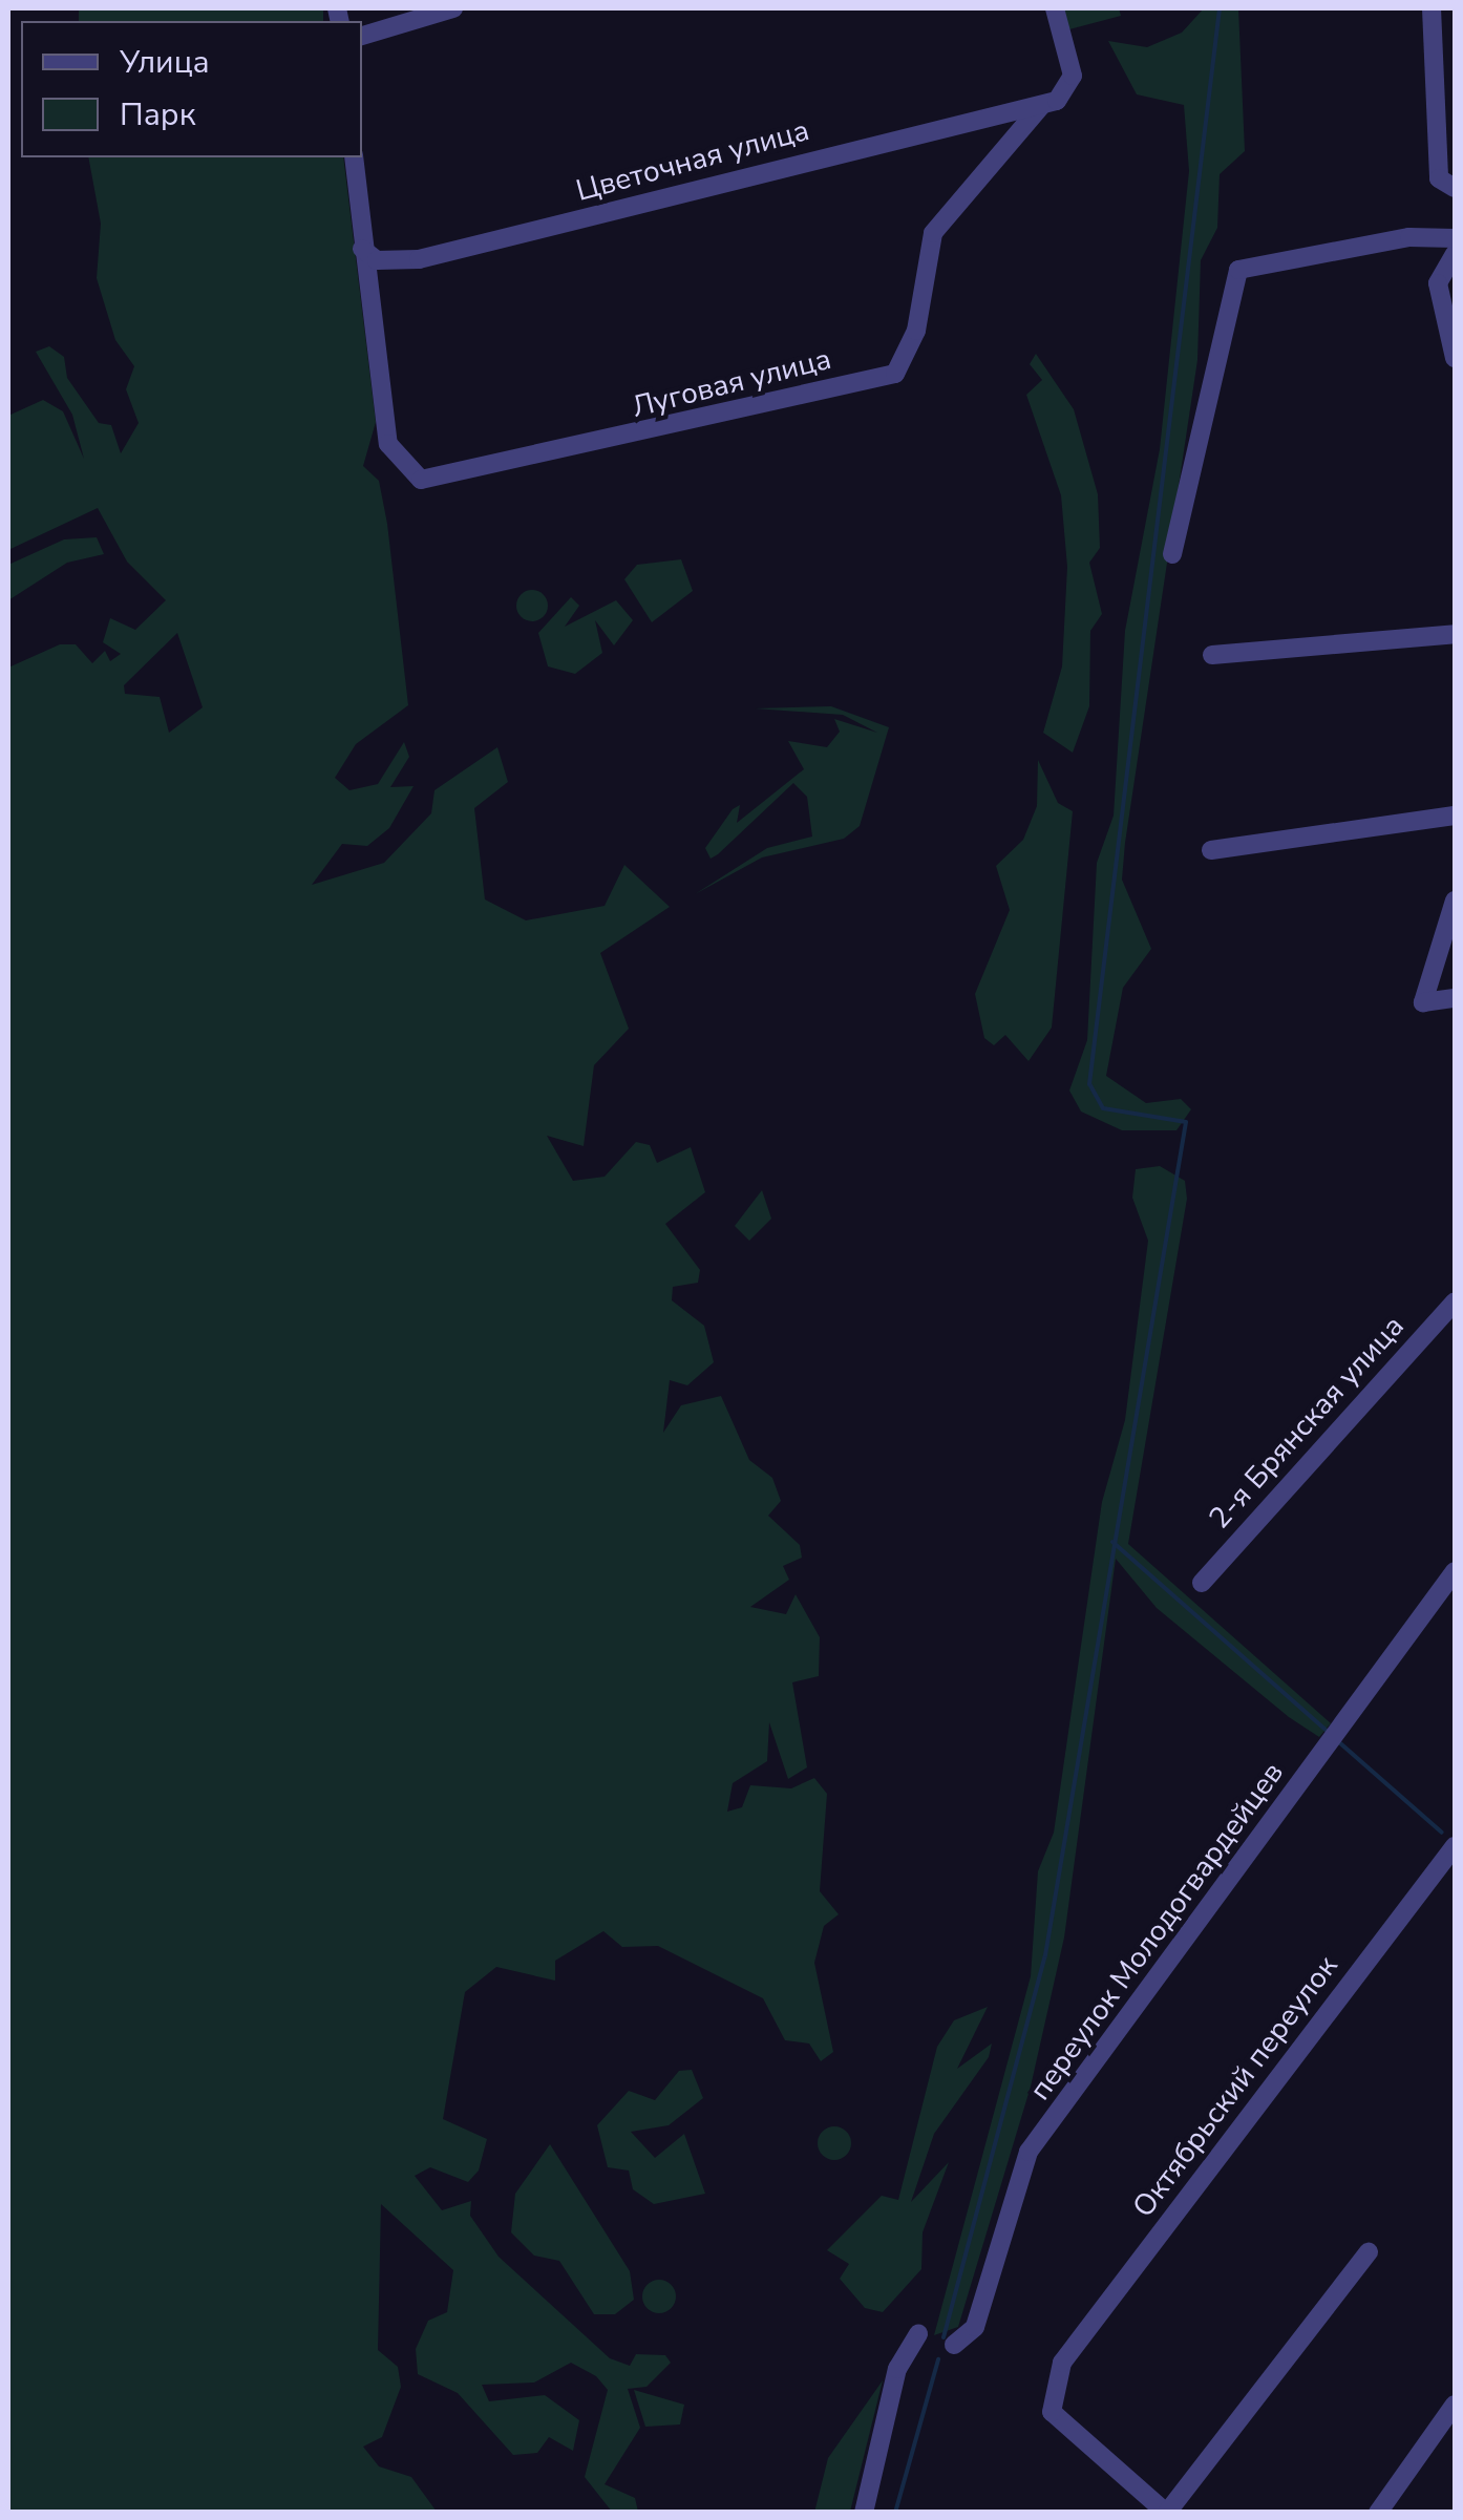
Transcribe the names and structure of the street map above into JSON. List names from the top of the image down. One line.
{"streets":{"street":["Цветочная улица","Луговая улица","2-я Брянская улица","переулок Молодогвардейцев","Октябрьский переулок"]},"crossings":[["Цветочная улица","Луговая улица"]],"legend":["Улица","Парк"]}
